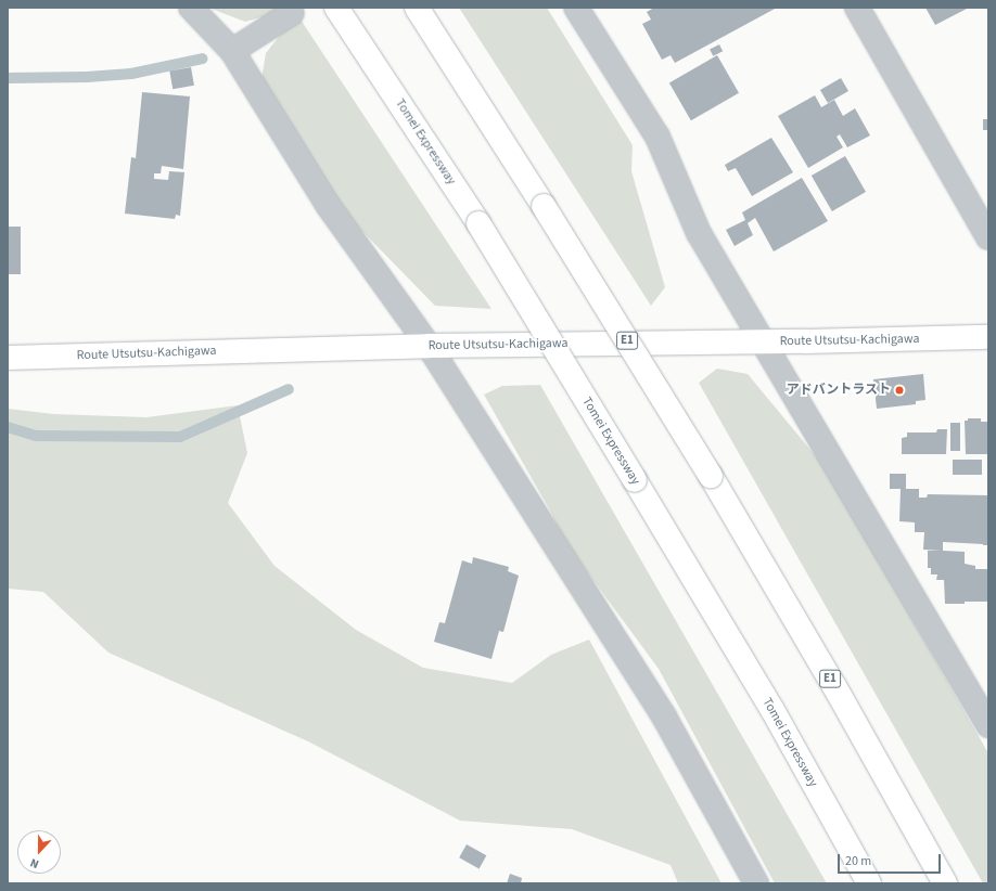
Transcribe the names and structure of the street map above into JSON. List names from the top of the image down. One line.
{"streets":{"main road":["Tomei Expressway","E1","Route Utsutsu-Kachigawa"]},"places":["アドバントラスト"],"scale_bar":"20 m","north":"bottom"}
